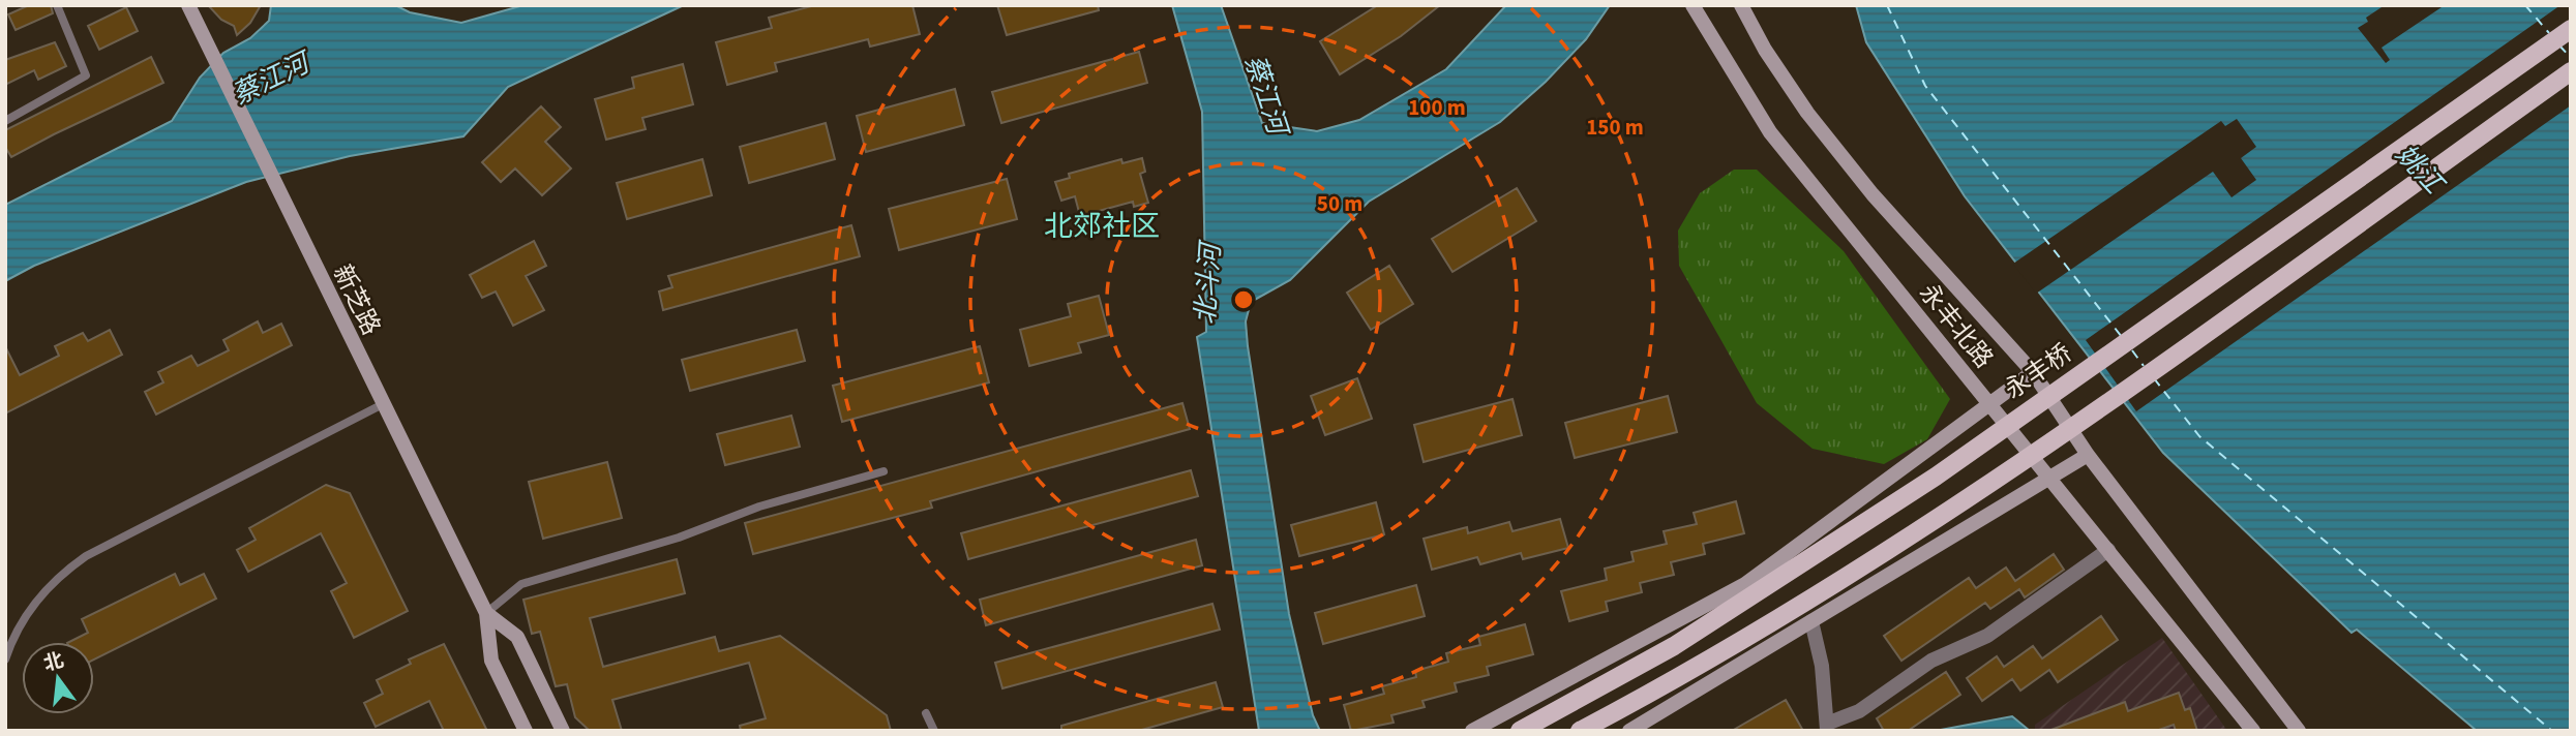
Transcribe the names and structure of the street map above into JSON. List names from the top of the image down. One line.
{"streets":{"main road":["新芝路","永丰北路","永丰桥"]},"districts":["北郊社区"],"water":["蔡江河","姚江","北斗河"],"north":"top","rings":["100 m","150 m","50 m"]}
